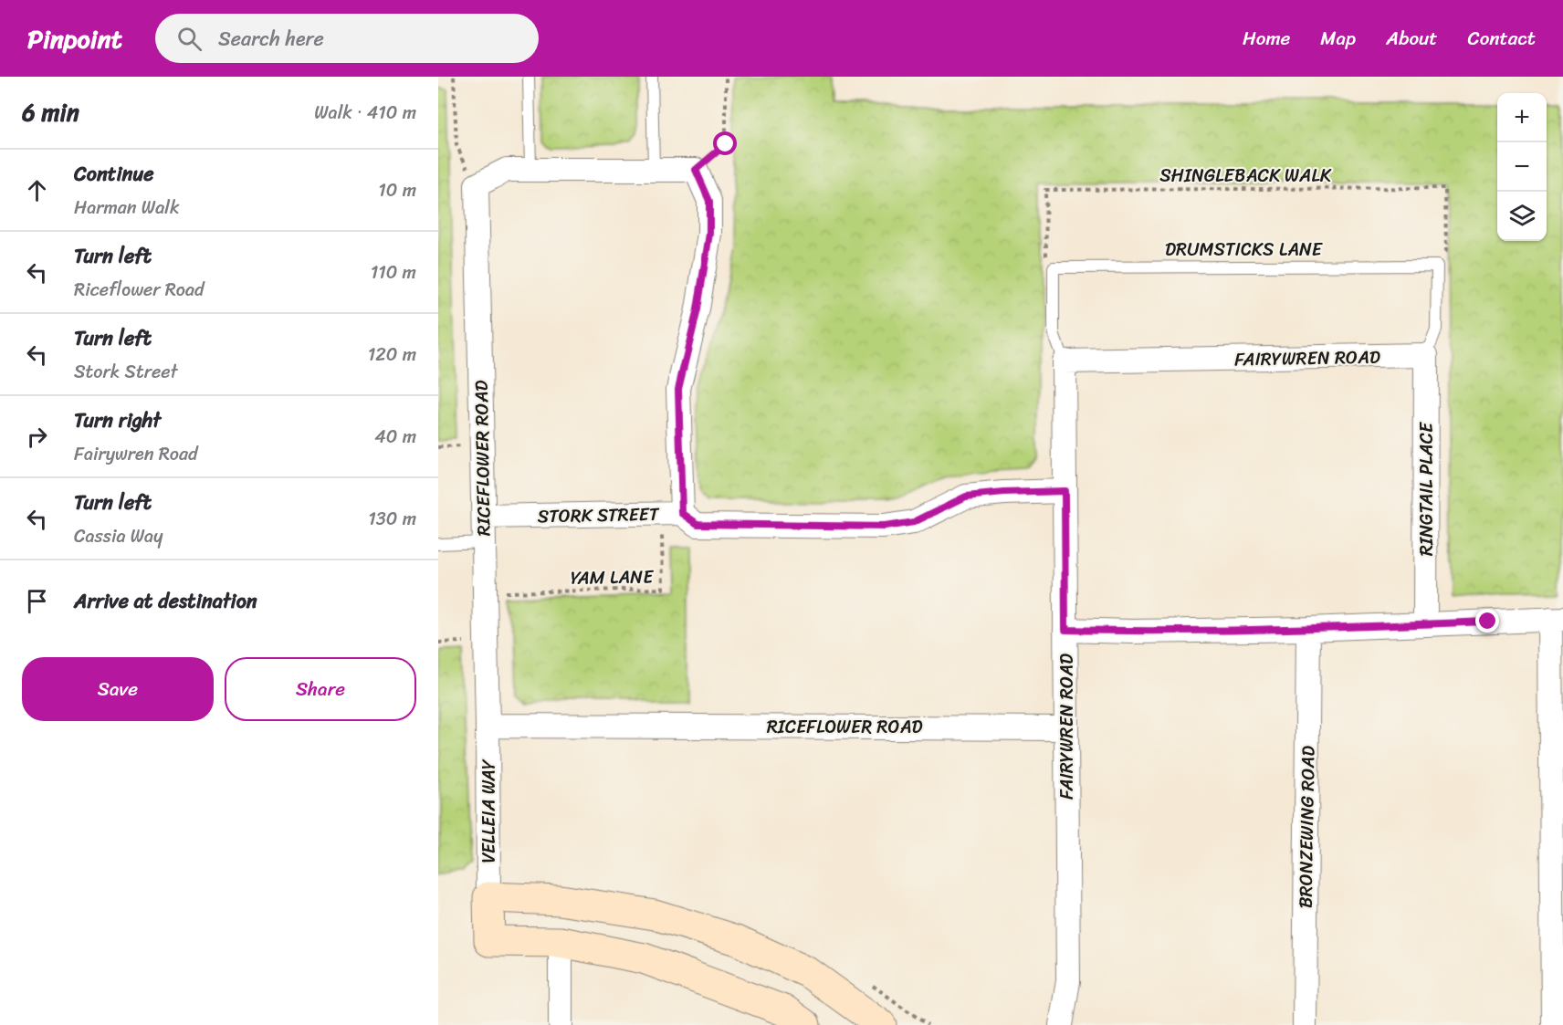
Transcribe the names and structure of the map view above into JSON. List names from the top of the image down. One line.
{"streets":{"street":["FAIRYWREN ROAD","RICEFLOWER ROAD","RINGTAIL PLACE","STORK STREET","VELLEIA WAY","BRONZEWING ROAD"],"lane":["DRUMSTICKS LANE"],"path":["SHINGLEBACK WALK","YAM LANE"]},"crossings":[["SHINGLEBACK WALK","DRUMSTICKS LANE"],["FAIRYWREN ROAD","RICEFLOWER ROAD"],["FAIRYWREN ROAD","RINGTAIL PLACE"],["FAIRYWREN ROAD","STORK STREET"],["RICEFLOWER ROAD","STORK STREET"],["RICEFLOWER ROAD","YAM LANE"],["RICEFLOWER ROAD","VELLEIA WAY"],["STORK STREET","YAM LANE"]],"page":{"header":"Pinpoint","search":"Search here","nav":["Home","Map","About","Contact"],"heading":["6 min","Walk · 410 m"],"map_buttons":["+","−"],"list":[["Continue","Harman Walk","10 m"],["Turn left","Riceflower Road","110 m"],["Turn left","Stork Street","120 m"],["Turn right","Fairywren Road","40 m"],["Turn left","Cassia Way","130 m"],"Arrive at destination"],"buttons":["Save","Share"]}}
